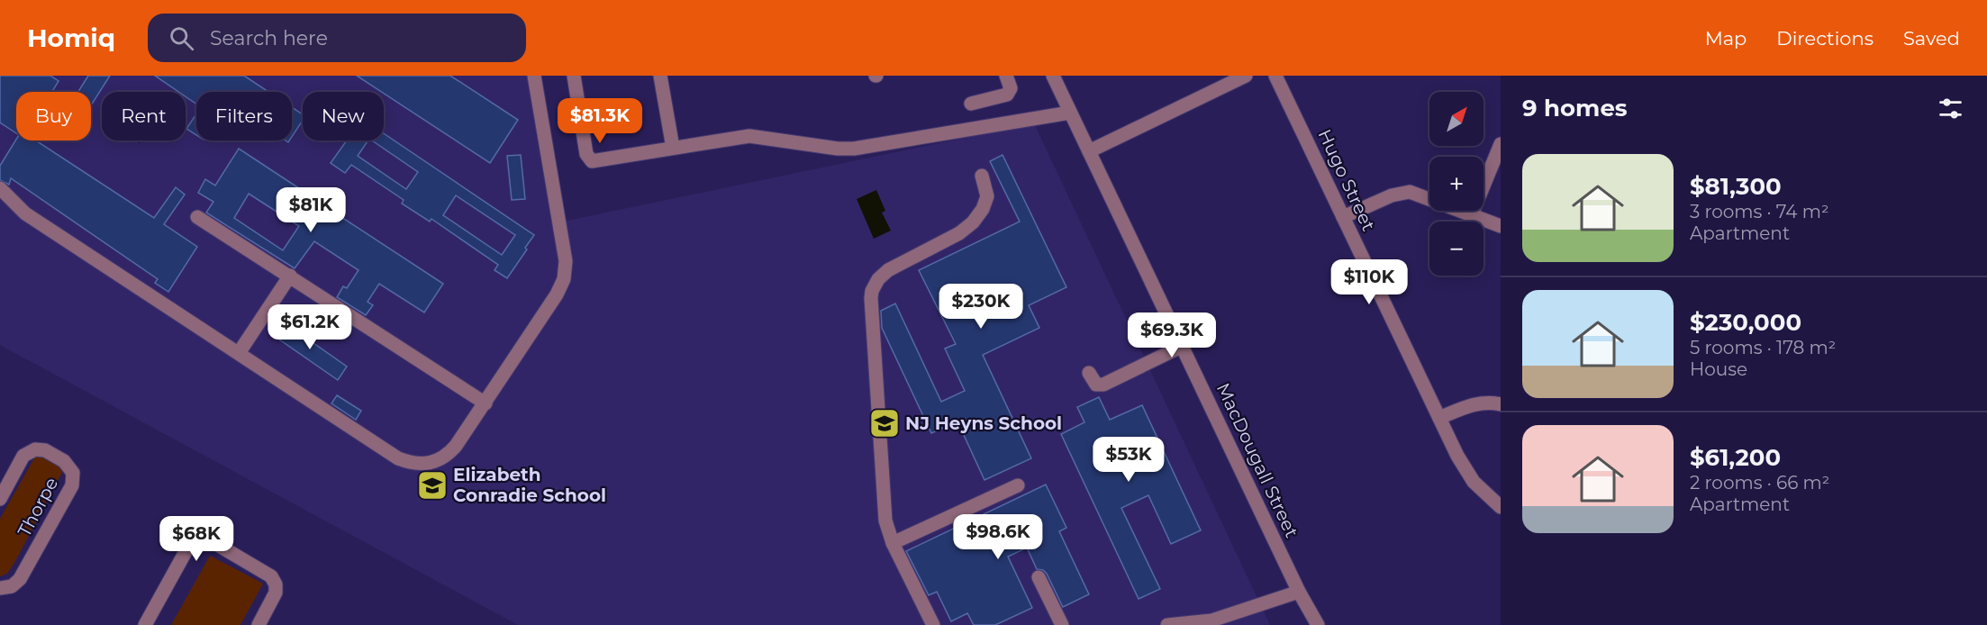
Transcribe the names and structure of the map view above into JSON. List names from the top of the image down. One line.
{"streets":{"street":["Hugo Street","MacDougall Street","Thorpe"]},"places":{"school or university":["NJ Heyns School","Elizabeth Conradie School"]},"north":"top right","page":{"header":"Homiq","search":"Search here","nav":["Map","Directions","Saved"],"heading":"9 homes","map_buttons":["+","−"],"chip":["Buy","Rent","Filters","New"],"price":["$81.3K","$81K","$110K","$230K","$61.2K","$69.3K","$53K","$98.6K","$68K"],"list":[{"name":"$81,300","note":"3 rooms · 74 m² · Apartment"},{"name":"$230,000","note":"5 rooms · 178 m² · House"},{"name":"$61,200","note":"2 rooms · 66 m² · Apartment"}]}}
